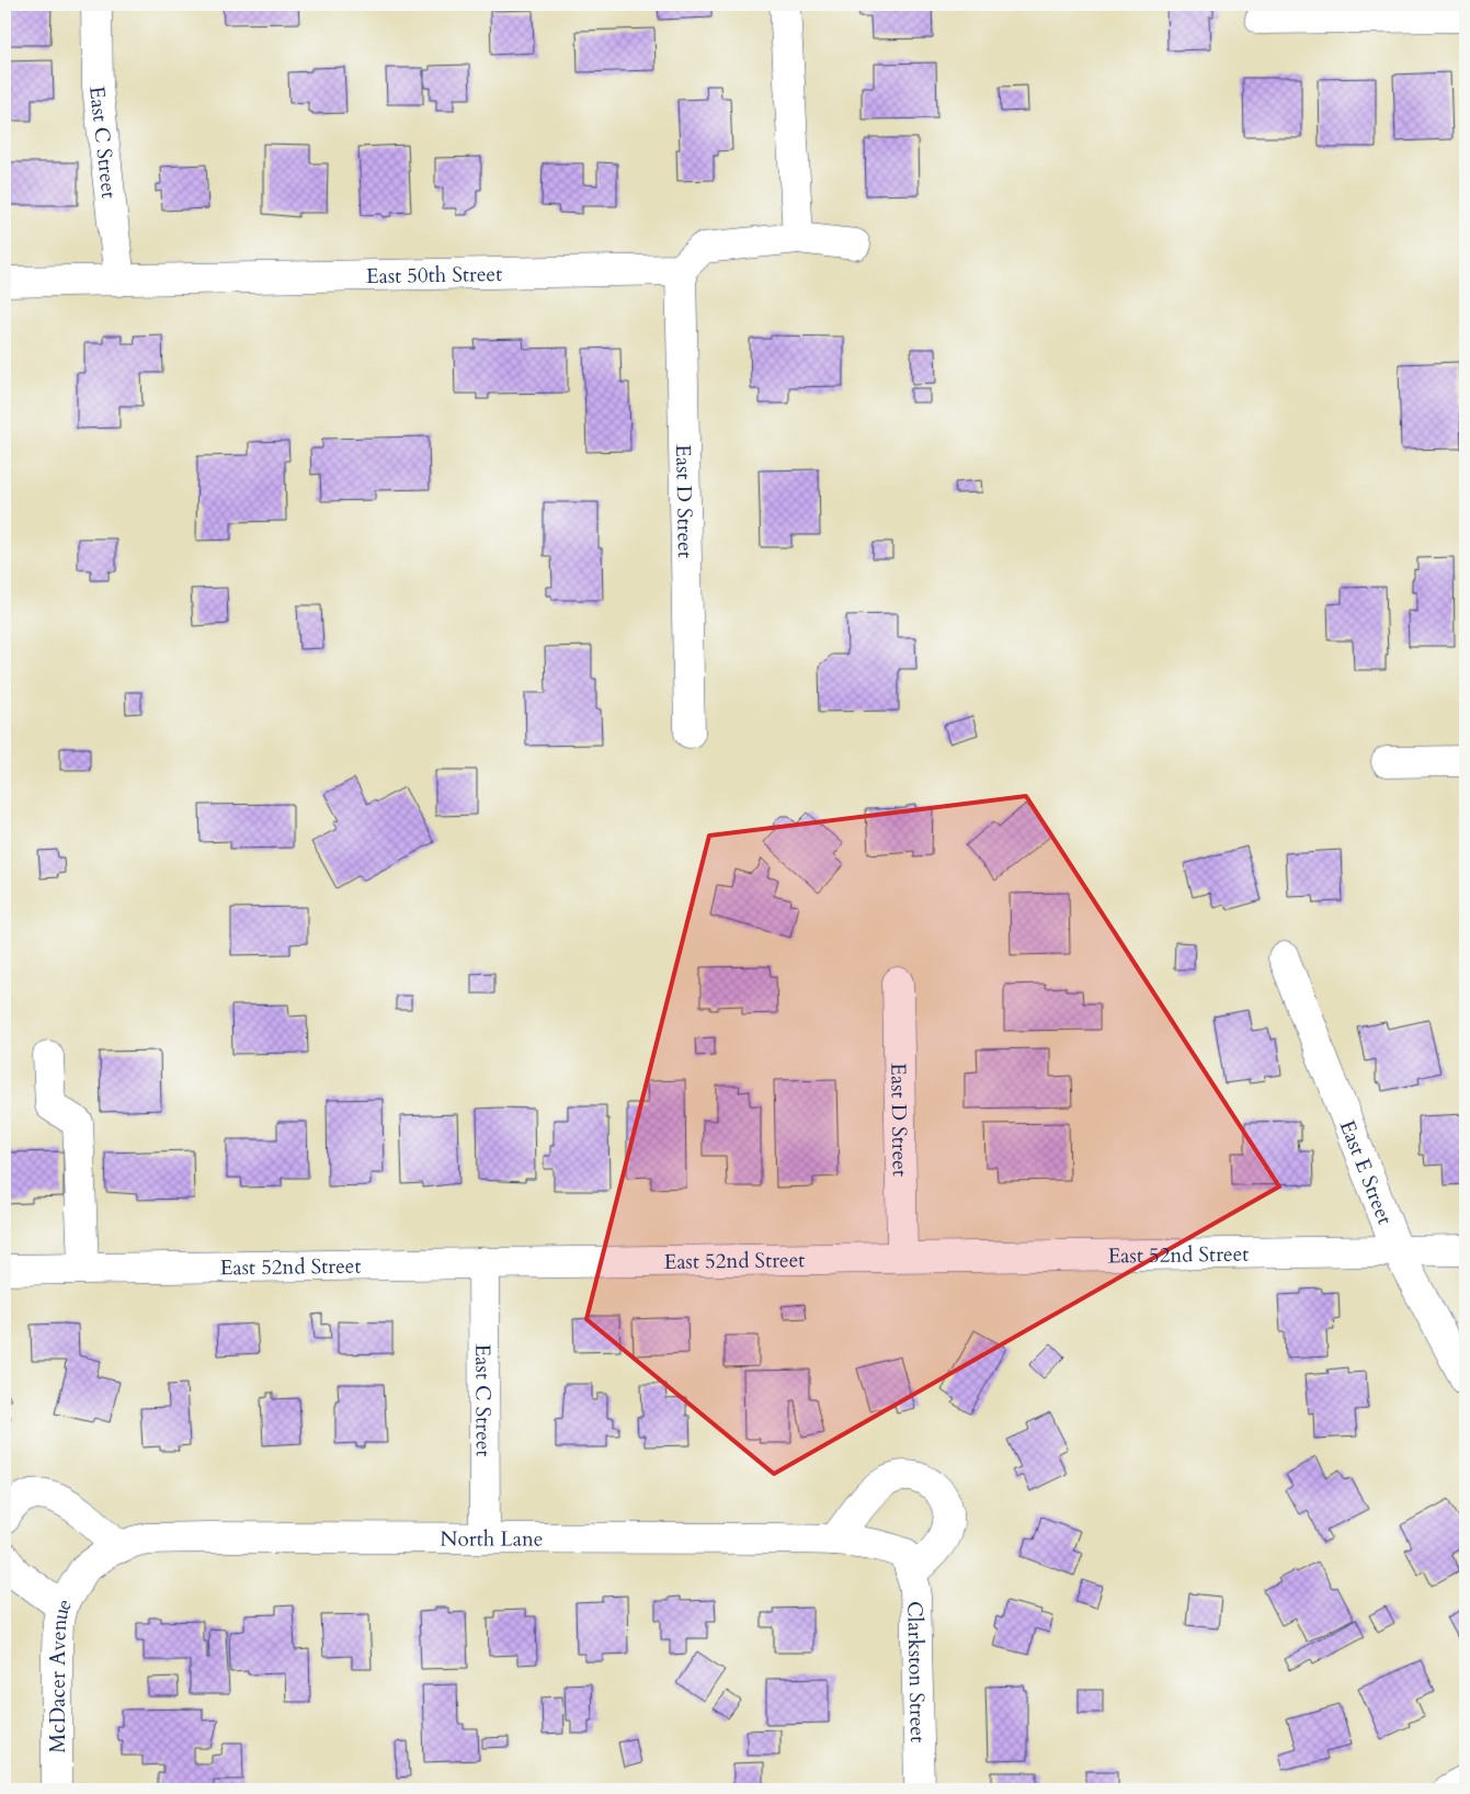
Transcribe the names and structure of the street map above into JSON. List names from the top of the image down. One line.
{"streets":{"street":["East C Street","East 50th Street","East D Street","East E Street","East 52nd Street","North Lane","Clarkston Street","McDacer Avenue"]},"crossings":[["East C Street","East 50th Street"],["East C Street","East 52nd Street"],["East C Street","North Lane"],["East 50th Street","East D Street"],["East D Street","East 52nd Street"],["East E Street","East 52nd Street"],["North Lane","Clarkston Street"],["North Lane","McDacer Avenue"]]}
